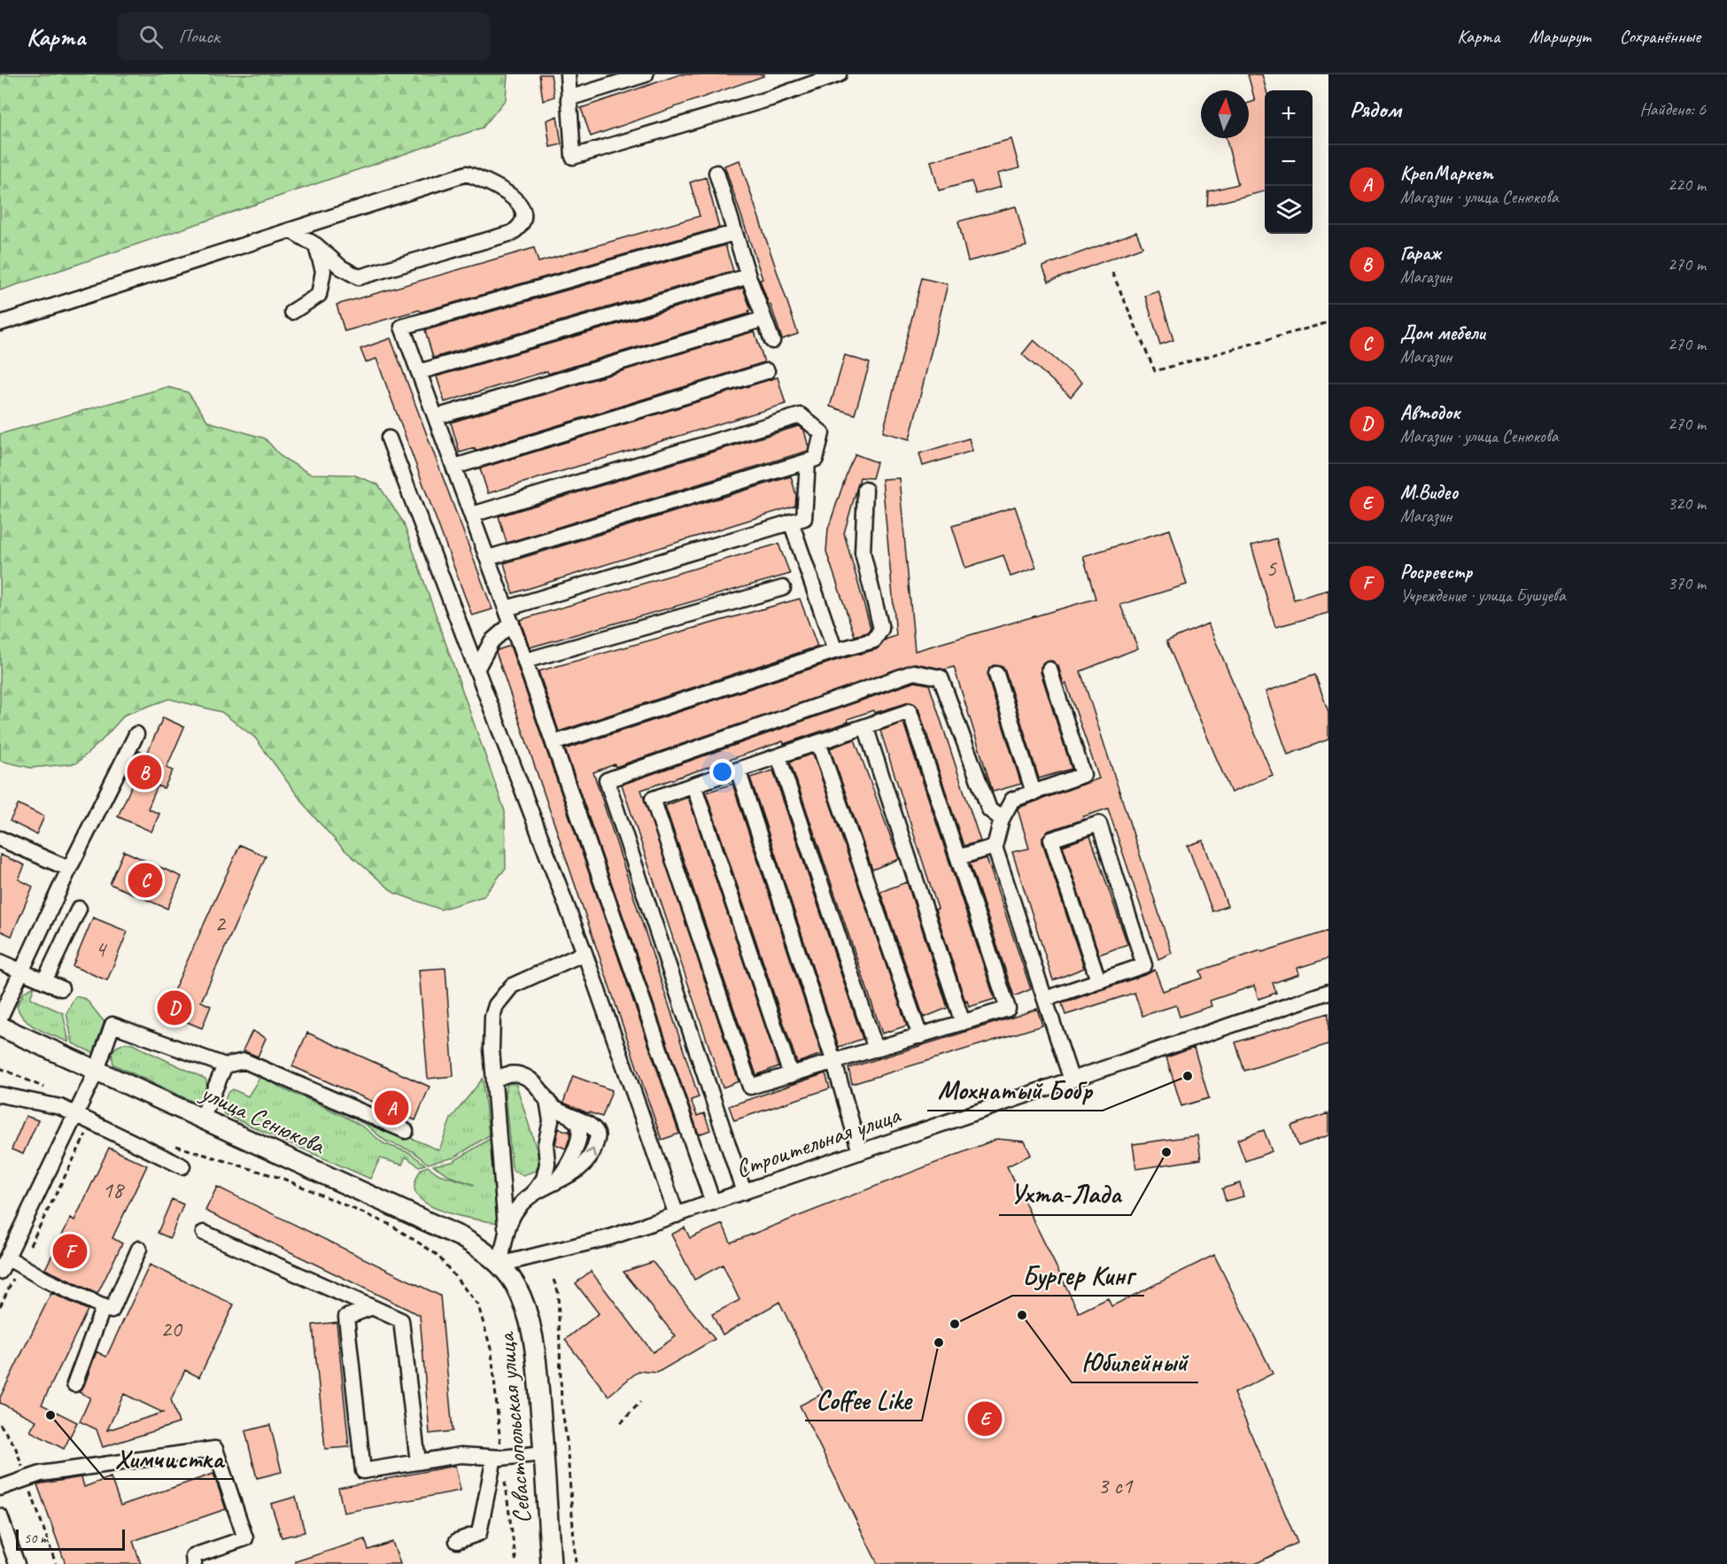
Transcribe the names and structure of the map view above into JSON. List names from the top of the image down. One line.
{"streets":{"main road":["улица Сенюкова","Севастопольская улица"],"street":["Строительная улица"]},"crossings":[["улица Сенюкова","Строительная улица"],["улица Сенюкова","Севастопольская улица"],["Строительная улица","Севастопольская улица"]],"places":["Мохнатый Бобр","Ухта-Лада","Юбилейный","Бургер Кинг","Coffee Like","Химчистка"],"house_numbers":["5","2","4","18","20","3 с1"],"scale_bar":"50 m","north":"top","page":{"header":"Карта","search":"Поиск","nav":["Карта","Маршрут","Сохранённые"],"heading":["Рядом","Найдено: 6"],"map_buttons":["+","−"],"list":[{"mark":"A","name":"КрепМаркет","note":"Магазин · улица Сенюкова","value":"220 m"},{"mark":"B","name":"Гараж","note":"Магазин","value":"270 m"},{"mark":"C","name":"Дом мебели","note":"Магазин","value":"270 m"},{"mark":"D","name":"Автодок","note":"Магазин · улица Сенюкова","value":"270 m"},{"mark":"E","name":"М.Видео","note":"Магазин","value":"320 m"},{"mark":"F","name":"Росреестр","note":"Учреждение · улица Бушуева","value":"370 m"}],"pins":["B","C","D","A","F","E"],"scale":"50 m"}}
